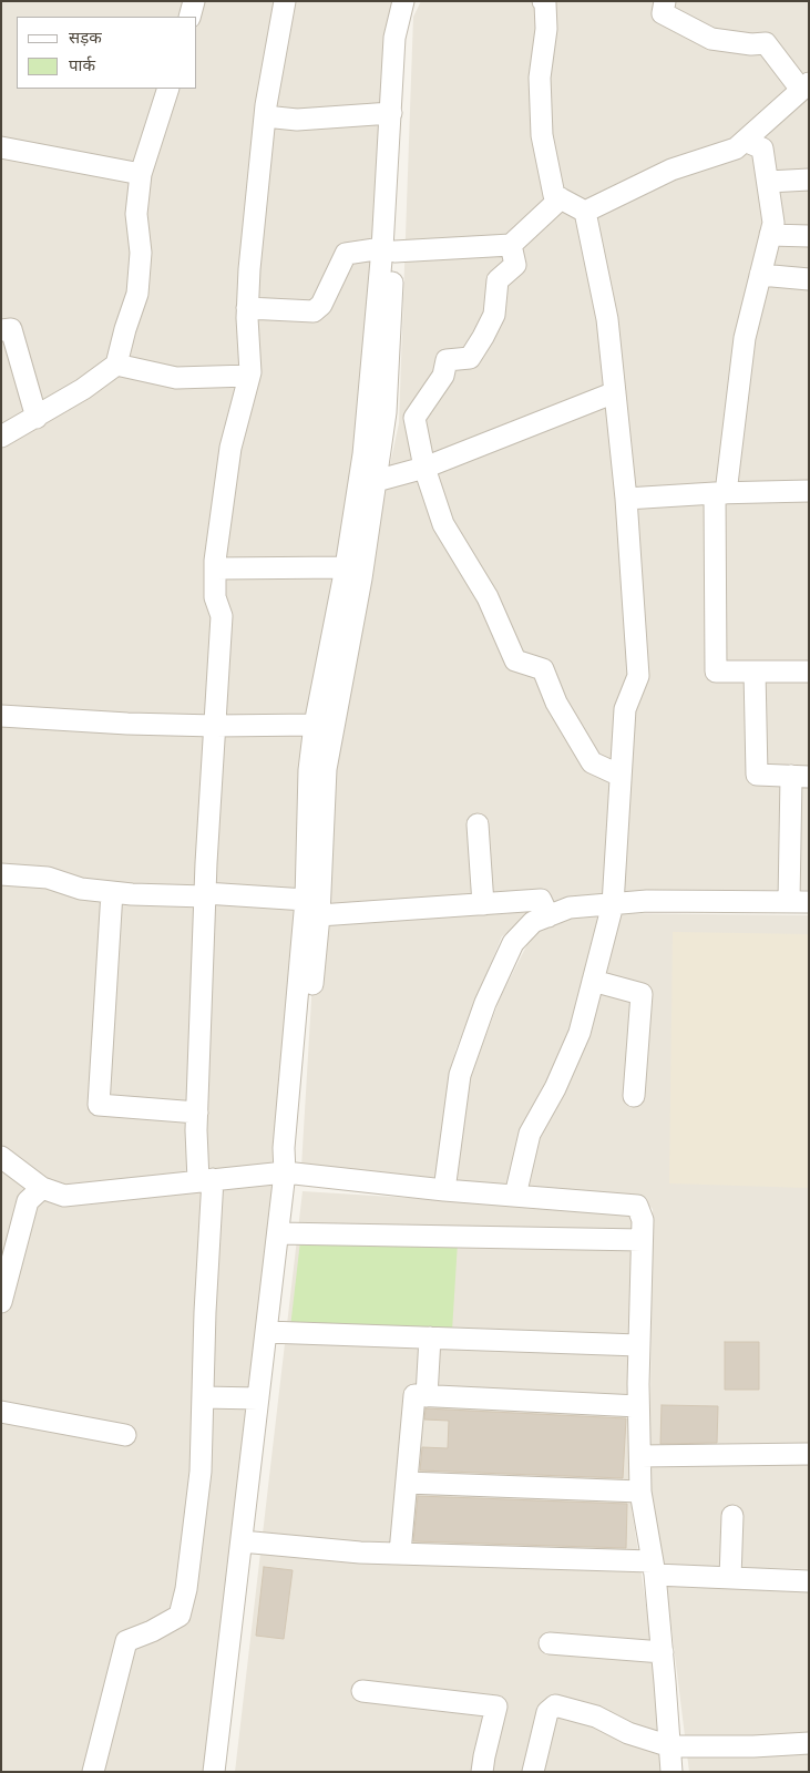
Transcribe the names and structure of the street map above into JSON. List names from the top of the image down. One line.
{"legend":["सड़क","पार्क"]}
